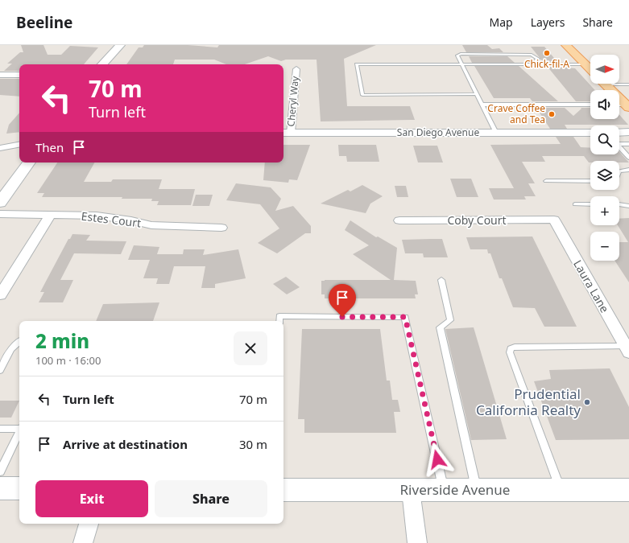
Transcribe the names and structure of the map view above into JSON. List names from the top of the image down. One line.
{"streets":{"street":["Cheryl Way","San Diego Avenue","Estes Court","Coby Court","Laura Lane","Riverside Avenue"]},"crossings":[["Cheryl Way","San Diego Avenue"],["Coby Court","Laura Lane"]],"places":["Chick-fil-A","Crave Coffee and Tea","Prudential California Realty"],"north":"right","page":{"header":"Beeline","nav":["Map","Layers","Share"],"map_buttons":["+","−"],"turn":["70 m","Turn left"],"then":"Then","heading":["2 min","100 m · 16:00"],"list":[{"name":"Turn left","value":"70 m"},{"name":"Arrive at destination","value":"30 m"}],"buttons":["Exit","Share"]}}
